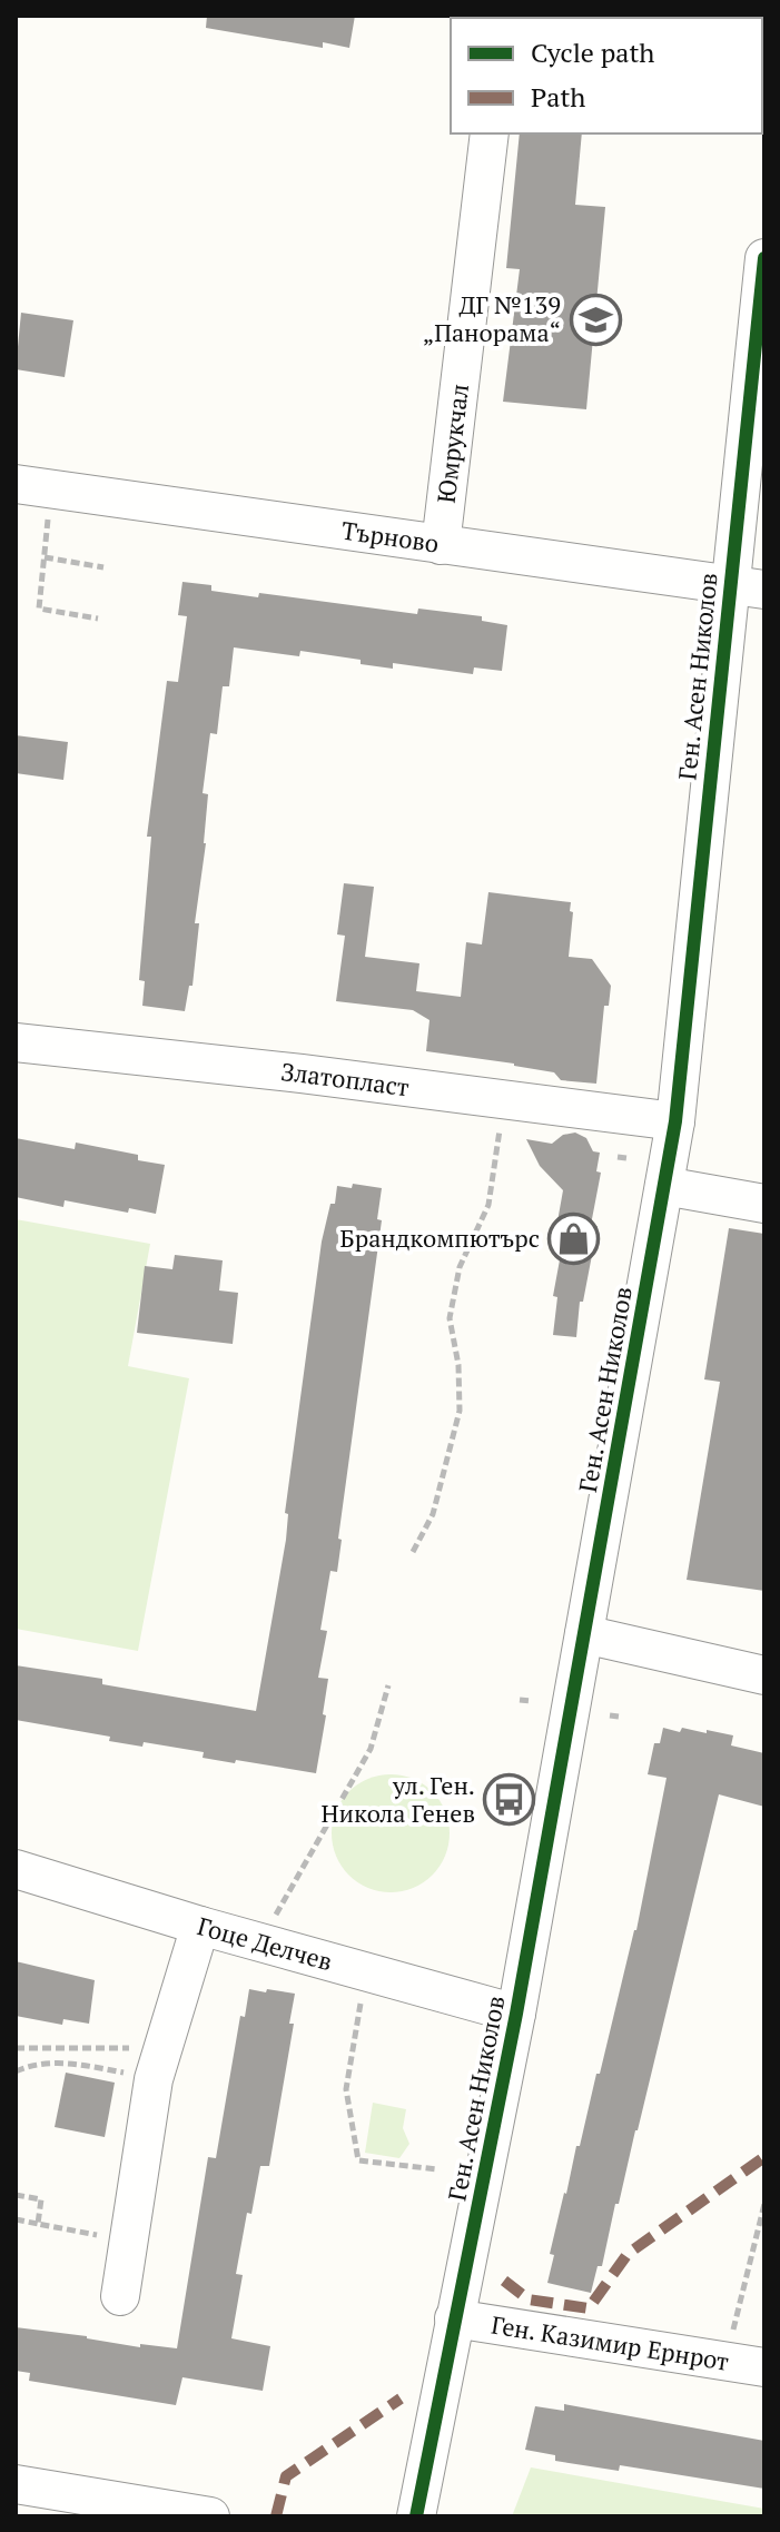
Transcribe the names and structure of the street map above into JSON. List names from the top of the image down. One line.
{"streets":{"street":["Юмрукчал","Търново","Ген. Асен Николов","Златопласт","Гоце Делчев","Ген. Казимир Ернрот"]},"crossings":[["Юмрукчал","Търново"],["Търново","Ген. Асен Николов"],["Ген. Асен Николов","Златопласт"],["Ген. Асен Николов","Гоце Делчев"],["Ген. Асен Николов","Ген. Казимир Ернрот"]],"places":{"school or university":["ДГ №139 „Панорама“"],"shop":["Брандкомпютърс"],"bus stop":["ул. Ген. Никола Генев"]},"legend":["Cycle path","Path"]}
